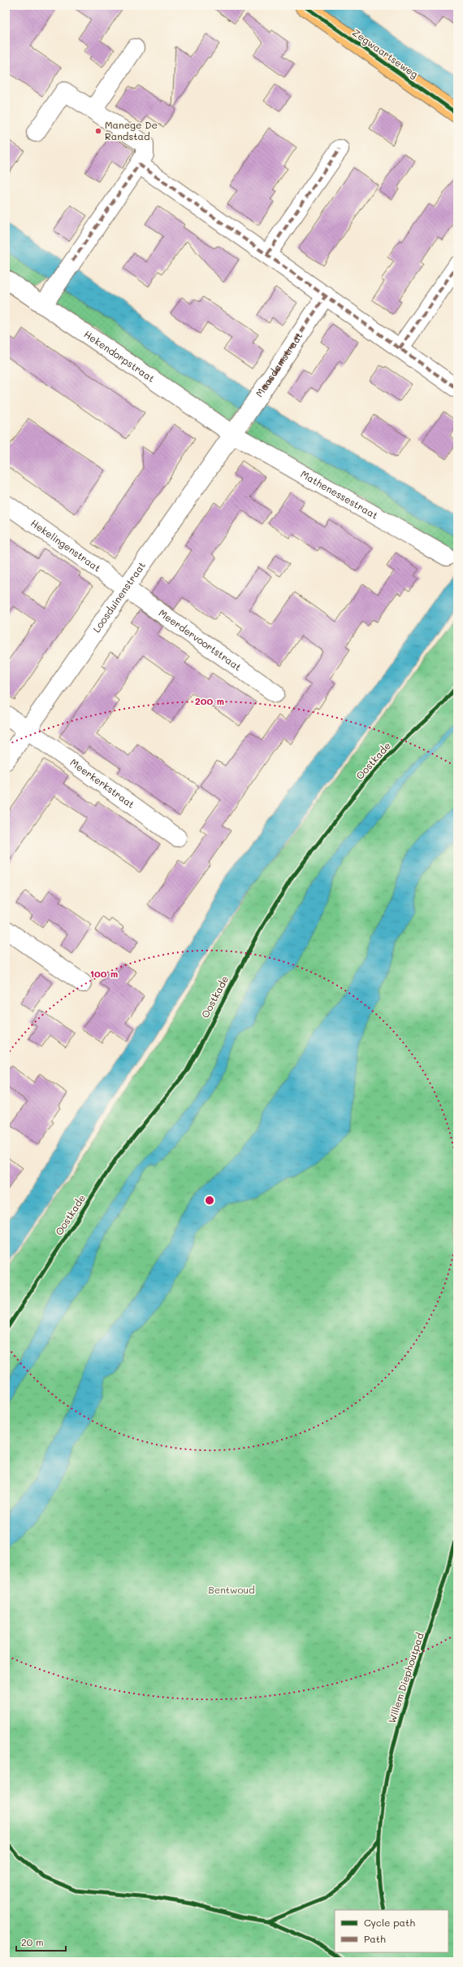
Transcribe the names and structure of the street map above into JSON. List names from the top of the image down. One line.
{"streets":{"main road":["Zegwaartseweg"],"street":["Hekendorpstraat","Maasdamstraat","Mathenessestraat","Hekelingenstraat","Loosduinenstraat","Meerdervoortstraat","Meerkerkstraat"],"cycle path":["Oostkade","Willem Diephoutpad"]},"crossings":[["Hekendorpstraat","Maasdamstraat"],["Hekendorpstraat","Mathenessestraat"],["Hekendorpstraat","Loosduinenstraat"],["Maasdamstraat","Mathenessestraat"],["Maasdamstraat","Loosduinenstraat"],["Mathenessestraat","Loosduinenstraat"],["Hekelingenstraat","Loosduinenstraat"],["Hekelingenstraat","Meerdervoortstraat"],["Loosduinenstraat","Meerdervoortstraat"],["Loosduinenstraat","Meerkerkstraat"]],"parks":["Bentwoud"],"places":["Manege De Randstad"],"legend":["Cycle path","Path"],"scale_bar":"20 m","rings":["200 m","100 m"]}
